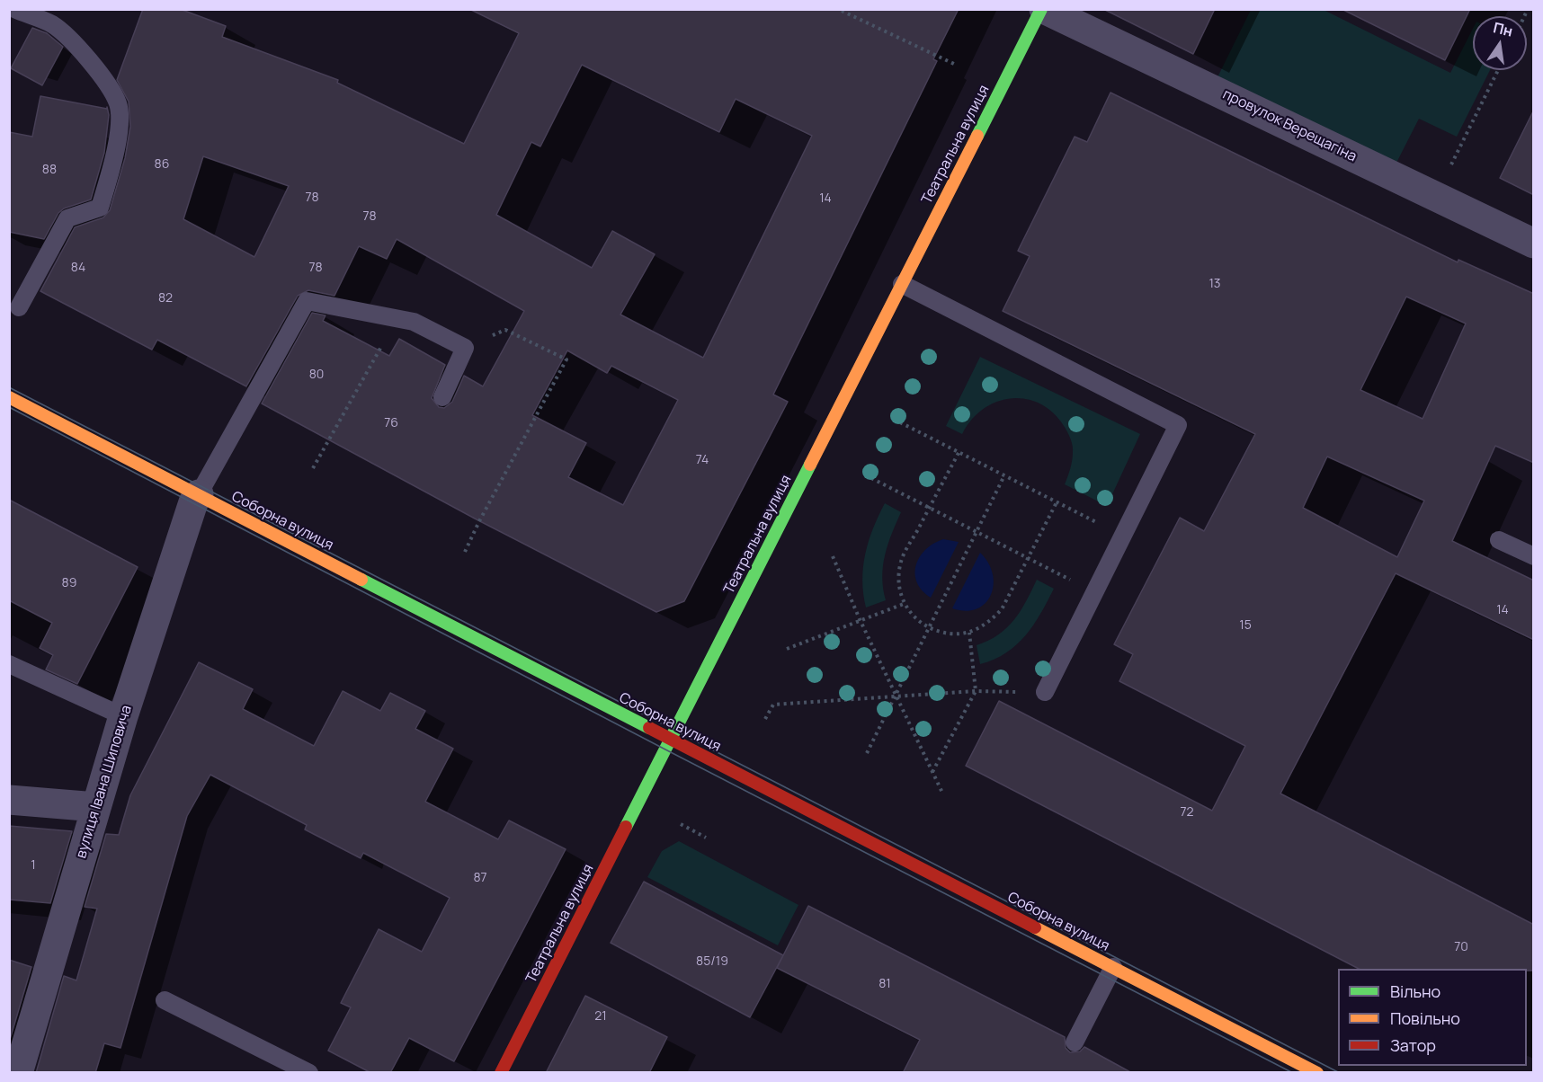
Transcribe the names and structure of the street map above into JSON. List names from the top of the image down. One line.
{"streets":{"main road":["Театральна вулиця","Соборна вулиця"],"street":["провулок Верещагіна","вулиця Івана Шиповича"]},"crossings":[["провулок Верещагіна","Театральна вулиця"],["Театральна вулиця","Соборна вулиця"],["Соборна вулиця","вулиця Івана Шиповича"]],"house_numbers":["86","88","78","14","78","84","78","13","82","80","76","74","89","14","15","72","1","87","70","85/19","81","21"],"legend":["Вільно","Повільно","Затор"],"north":"top"}
